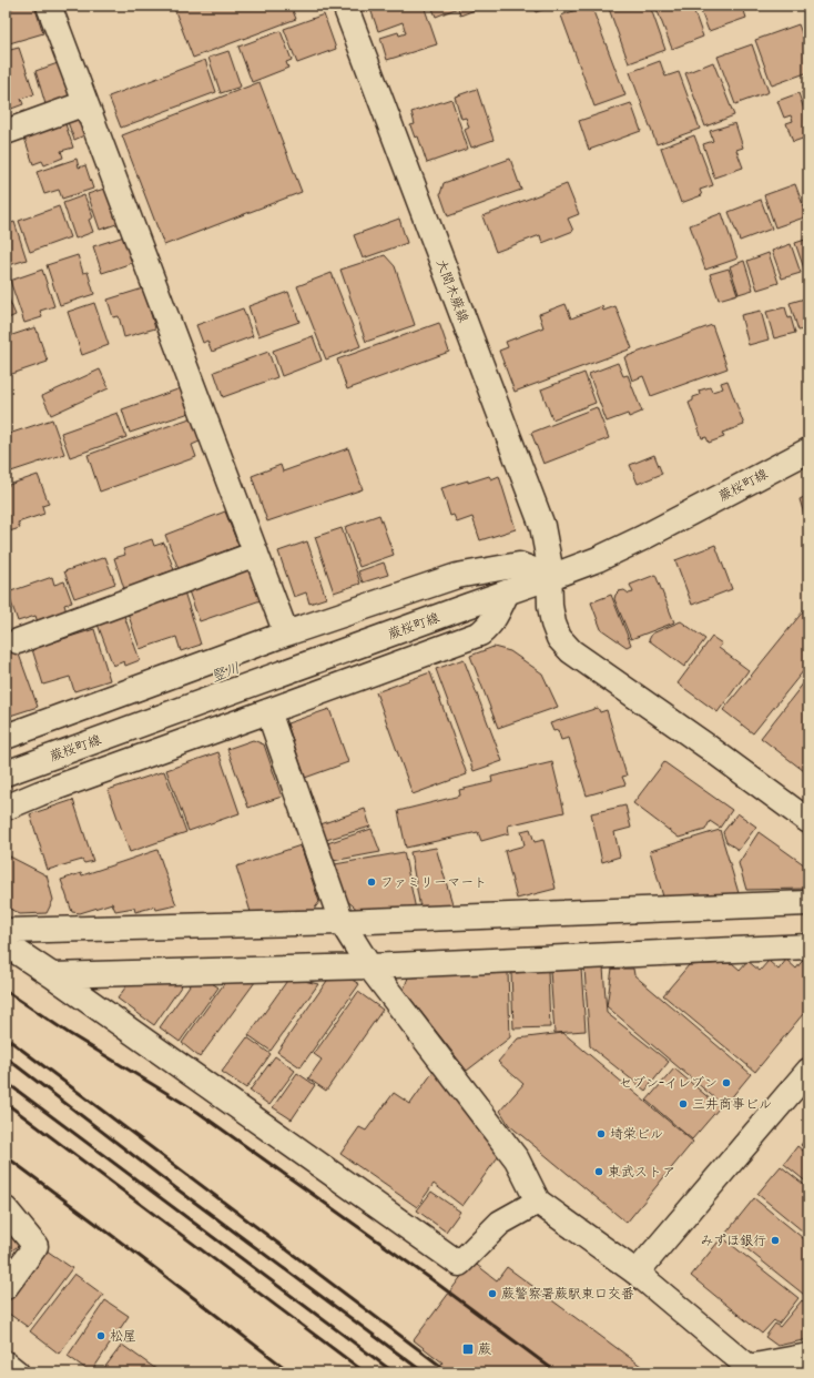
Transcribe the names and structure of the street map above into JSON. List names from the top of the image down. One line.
{"streets":{"street":["大間木蕨線","蕨桜町線"]},"crossings":[["大間木蕨線","蕨桜町線"]],"water":["竪川"],"places":{"other":["ファミリーマート","セブン-イレブン","三井商事ビル","埼栄ビル","東武ストア","みずほ銀行","蕨警察署蕨駅東口交番","松屋"],"transit":["蕨"]}}
